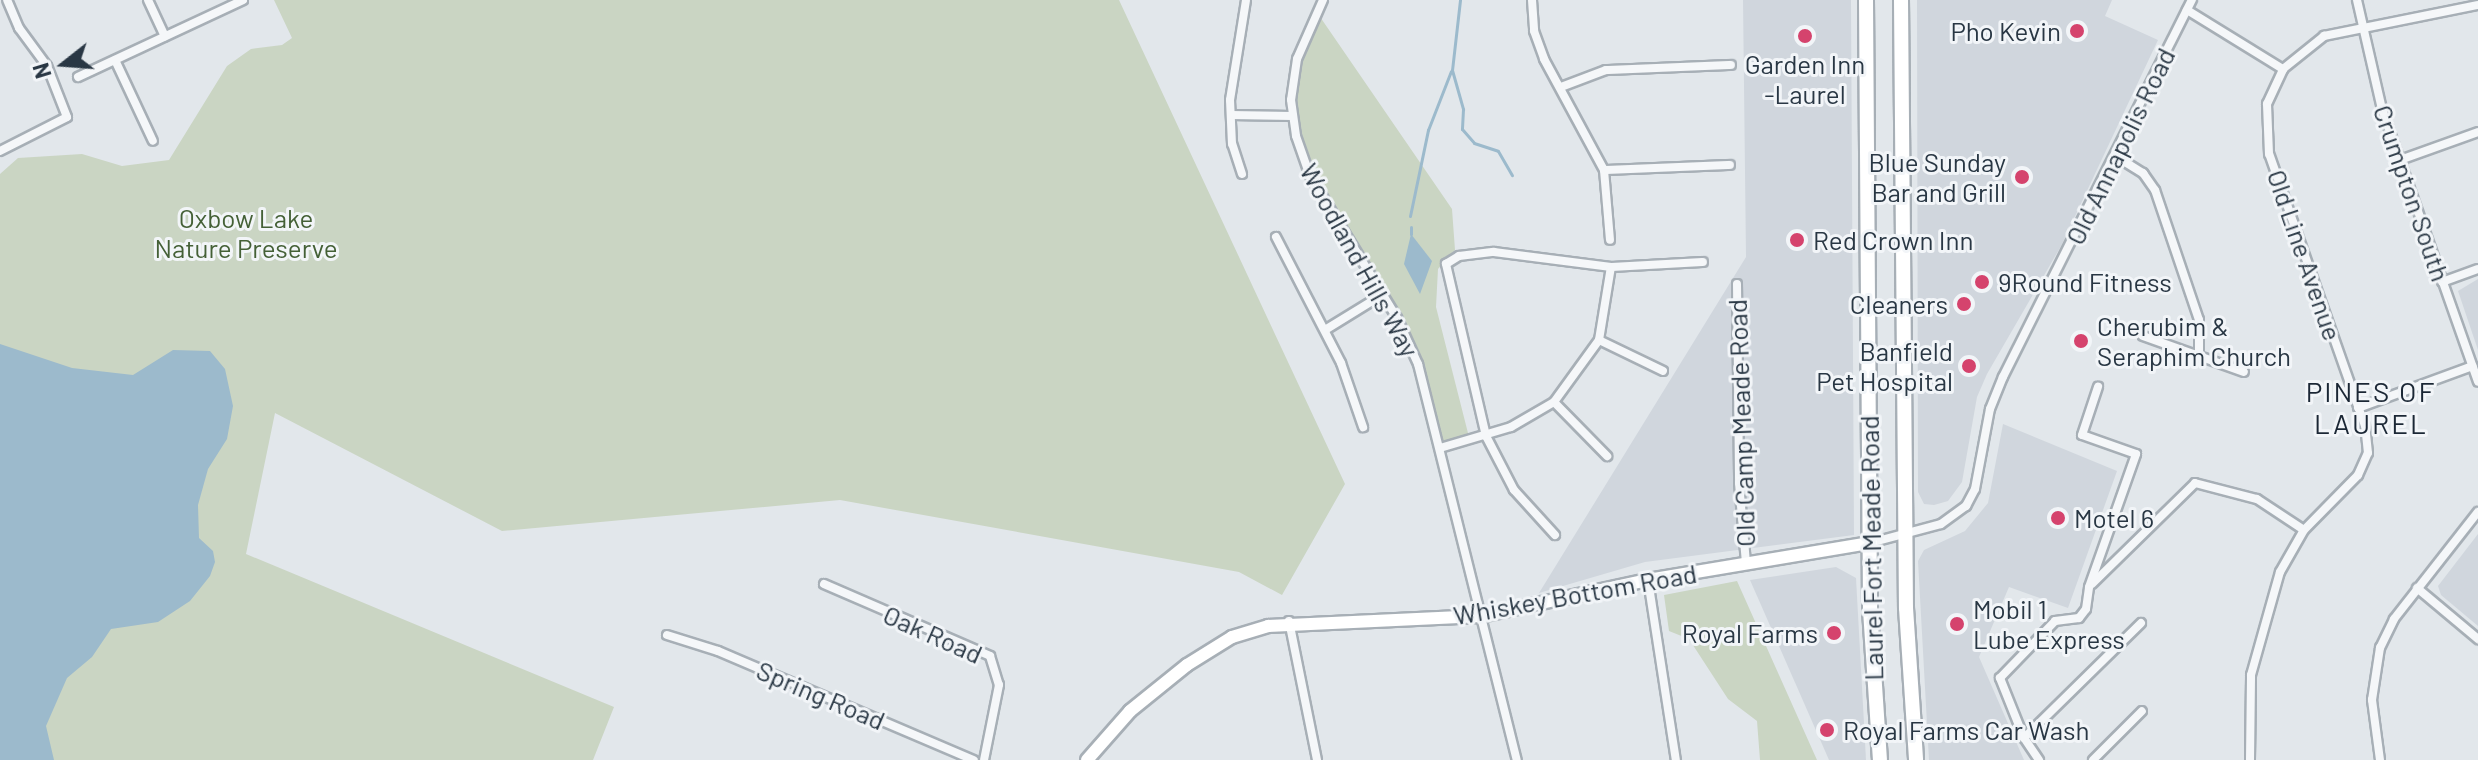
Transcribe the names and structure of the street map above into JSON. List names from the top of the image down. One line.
{"streets":{"main road":["Laurel Fort Meade Road"],"street":["Old Annapolis Road","Crumpton South","Old Line Avenue","Woodland Hills Way","Old Camp Meade Road","Whiskey Bottom Road","Oak Road","Spring Road"]},"crossings":[["Old Annapolis Road","Laurel Fort Meade Road"],["Old Annapolis Road","Whiskey Bottom Road"],["Crumpton South","Old Line Avenue"],["Woodland Hills Way","Whiskey Bottom Road"],["Old Camp Meade Road","Whiskey Bottom Road"],["Laurel Fort Meade Road","Whiskey Bottom Road"]],"districts":["PINES OF LAUREL"],"parks":["Oxbow Lake Nature Preserve"],"places":["Pho Kevin","Garden Inn -Laurel","Blue Sunday Bar and Grill","Red Crown Inn","9Round Fitness","Cleaners","Cherubim & Seraphim Church","Banfield Pet Hospital","Motel 6","Mobil 1 Lube Express","Royal Farms","Royal Farms Car Wash"],"north":"left"}
